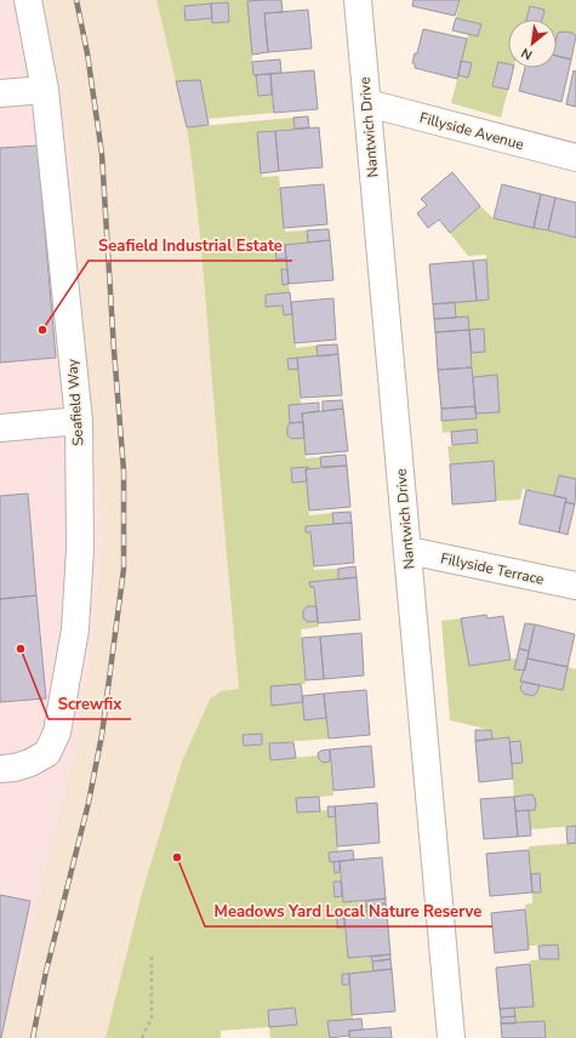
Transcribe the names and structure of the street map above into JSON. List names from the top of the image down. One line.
{"streets":{"street":["Nantwich Drive","Fillyside Avenue","Seafield Way","Fillyside Terrace"]},"crossings":[["Nantwich Drive","Fillyside Avenue"],["Nantwich Drive","Fillyside Terrace"]],"places":["Seafield Industrial Estate","Screwfix","Meadows Yard Local Nature Reserve"],"north":"bottom left"}
